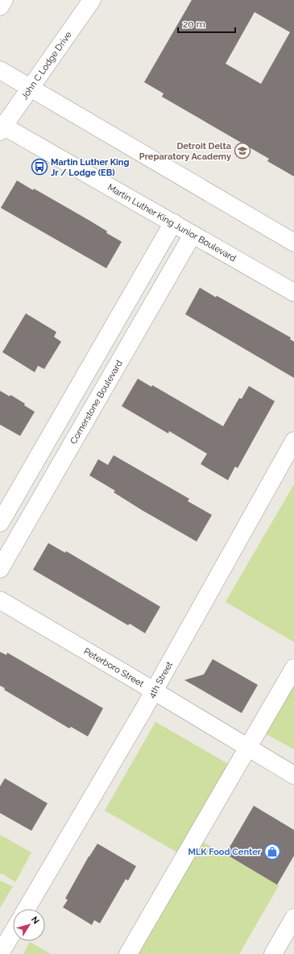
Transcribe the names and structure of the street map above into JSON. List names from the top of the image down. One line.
{"streets":{"main road":["John C Lodge Drive","Martin Luther King Junior Boulevard","Cornerstone Boulevard","Peterboro Street","4th Street"]},"crossings":[["John C Lodge Drive","Martin Luther King Junior Boulevard"],["Martin Luther King Junior Boulevard","Cornerstone Boulevard"],["Peterboro Street","4th Street"]],"places":{"school or university":["Detroit Delta Preparatory Academy"],"bus stop":["Martin Luther King Jr / Lodge (EB)"],"shop":["MLK Food Center"]},"scale_bar":"20 m","north":"top right"}
